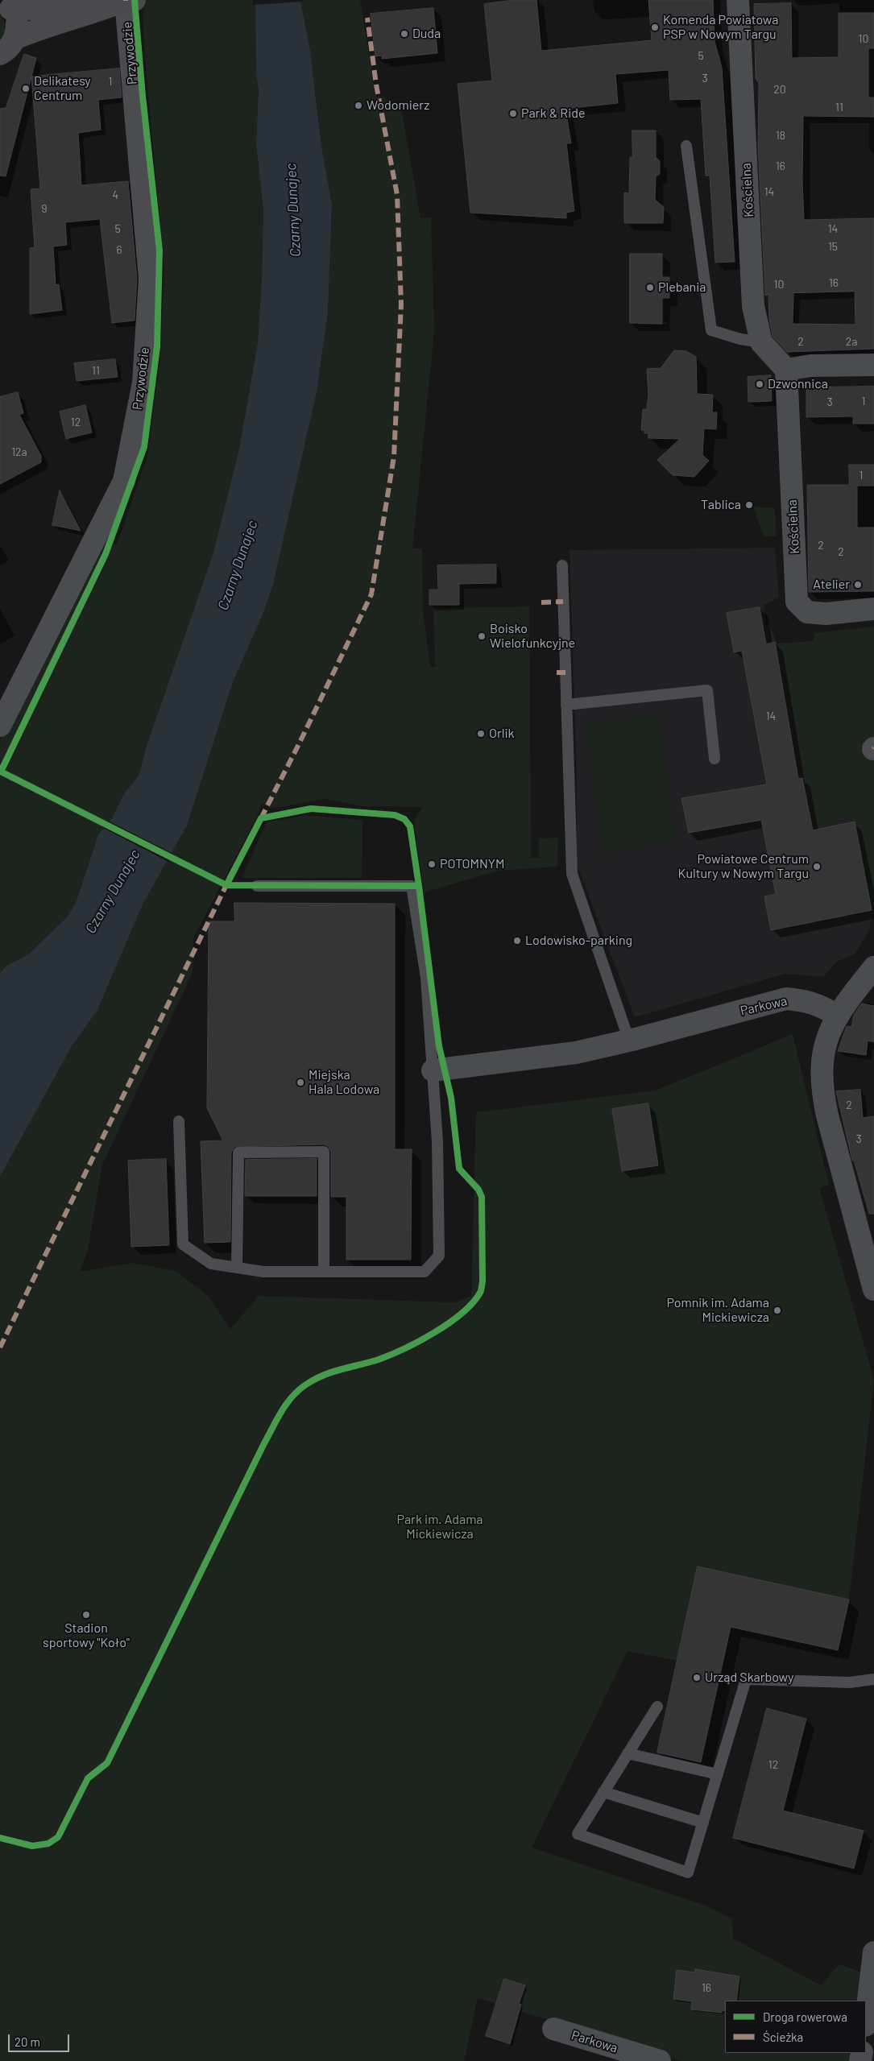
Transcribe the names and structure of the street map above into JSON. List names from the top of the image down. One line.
{"streets":{"street":["Przywodzie","Kościelna","Parkowa"]},"water":["Czarny Dunajec"],"parks":["Park im. Adama Mickiewicza"],"places":["Komenda Powiatowa PSP w Nowym Targu","Duda","Delikatesy Centrum","Wodomierz","Park & Ride","Plebania","Dzwonnica","Tablica","Atelier","Boisko Wielofunkcyjne","Orlik","POTOMNYM","Powiatowe Centrum Kultury w Nowym Targu","Lodowisko-parking","Miejska Hala Lodowa","Pomnik im. Adama Mickiewicza","Stadion sportowy \"Koło\"","Urząd Skarbowy"],"house_numbers":["10","5","3","1","20","11","18","16","14","4","9","5","14","15","6","16","10","2","2a","11","1","3","12","12a","1","2","2","14","2","3","12","16"],"legend":["Droga rowerowa","Ścieżka"],"scale_bar":"20 m"}
